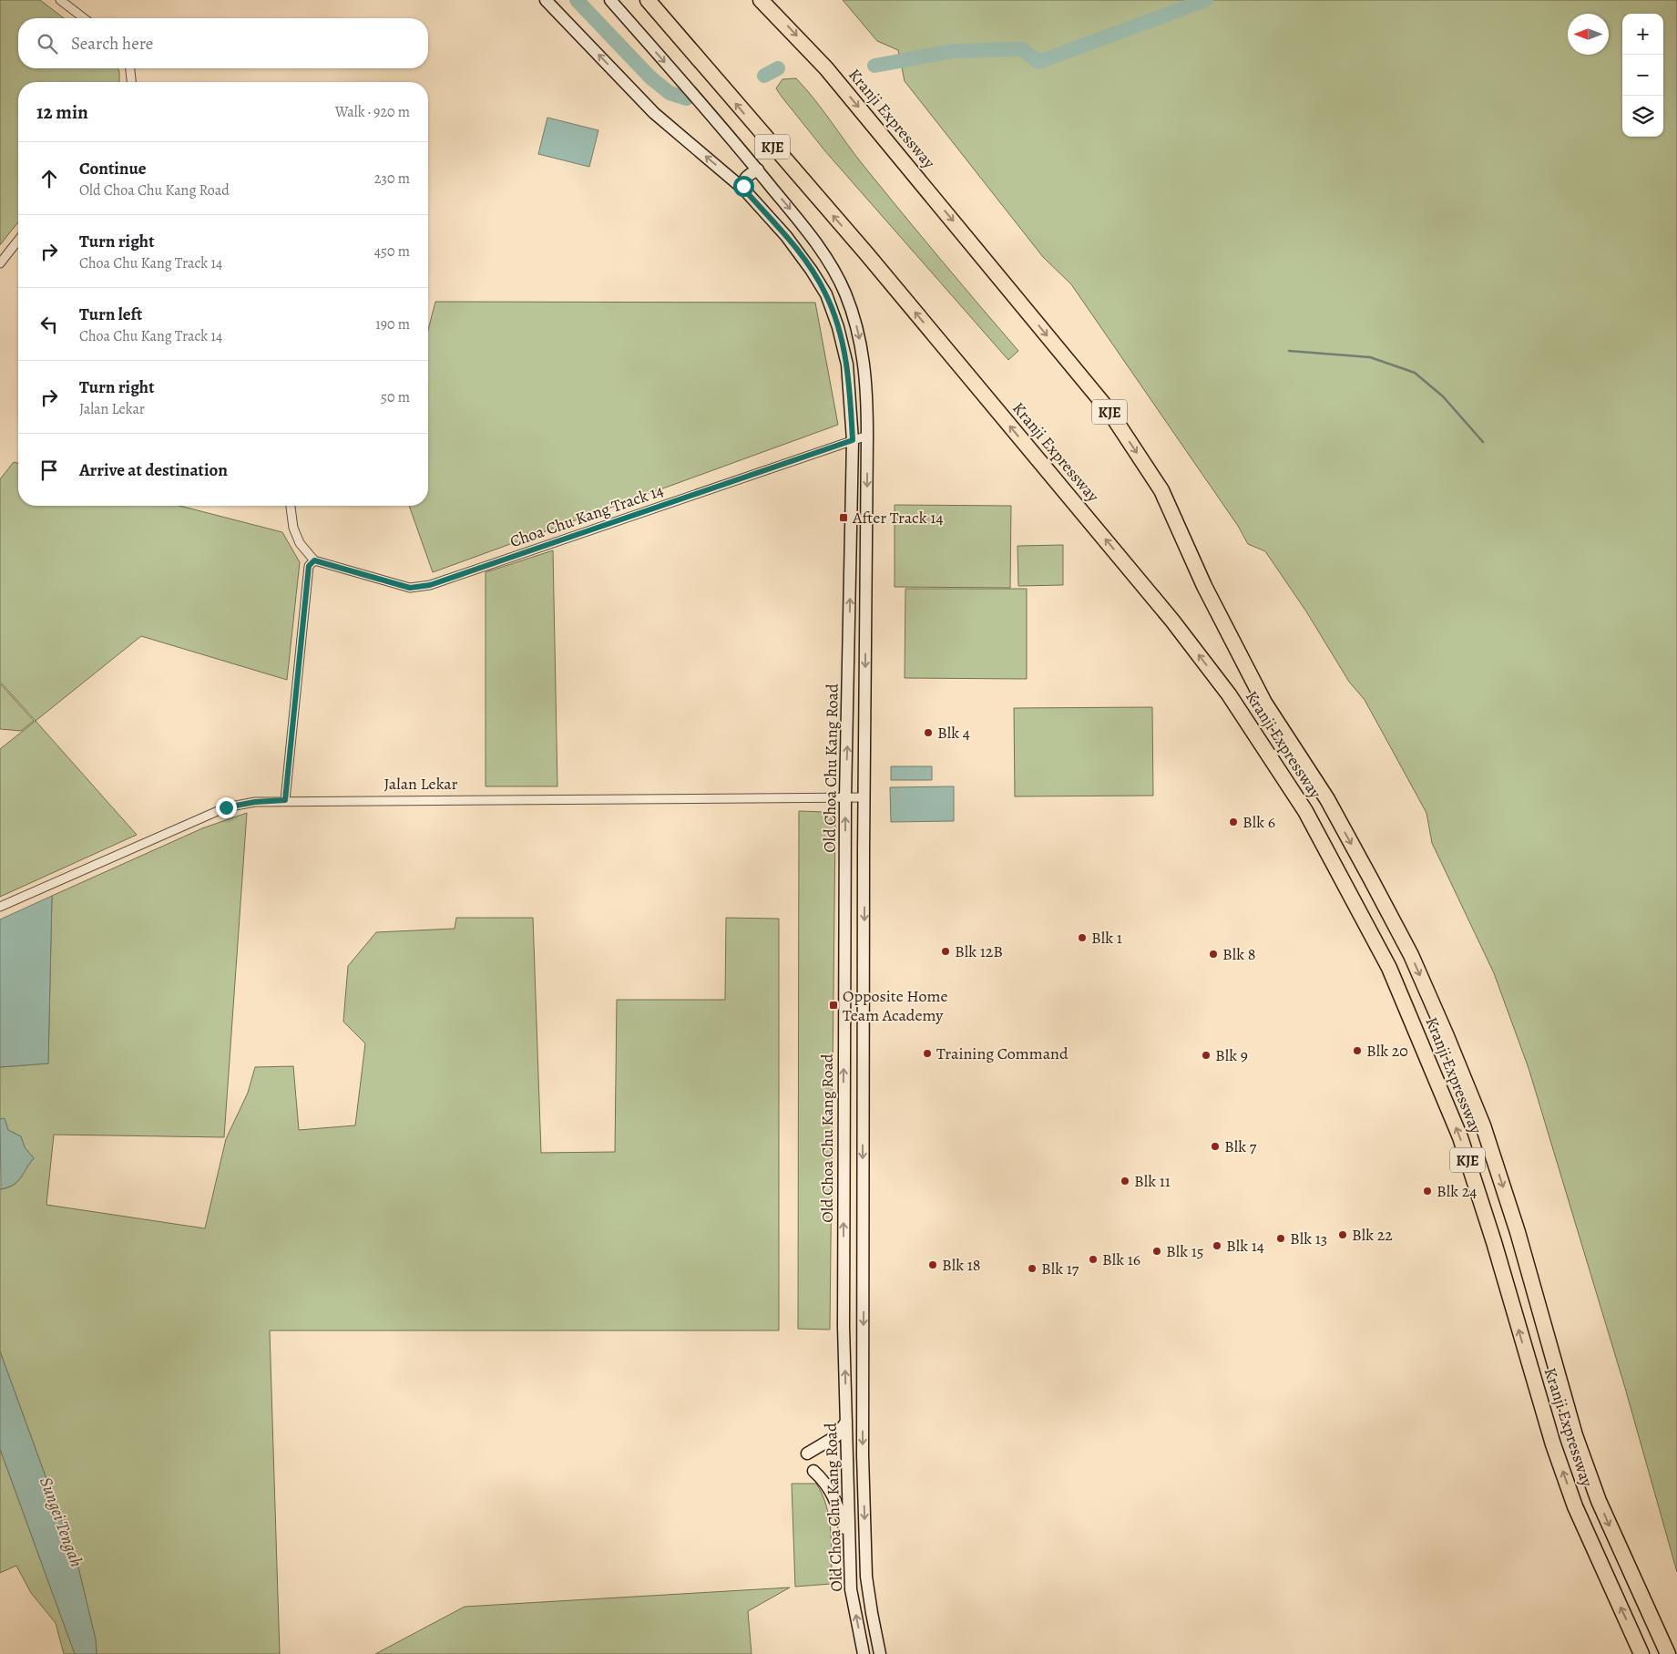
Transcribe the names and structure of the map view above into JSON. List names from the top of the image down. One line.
{"streets":{"highway":["Kranji Expressway","KJE"],"main road":["Old Choa Chu Kang Road"],"street":["Choa Chu Kang Track 14","Jalan Lekar"]},"crossings":[["Choa Chu Kang Track 14","Old Choa Chu Kang Road"],["Old Choa Chu Kang Road","Jalan Lekar"]],"water":["Sungei Tengah"],"places":{"transit":["After Track 14","Opposite Home Team Academy"],"other":["Blk 4","Blk 6","Blk 1","Blk 12B","Blk 8","Blk 20","Training Command","Blk 9","Blk 7","Blk 11","Blk 24","Blk 22","Blk 13","Blk 14","Blk 15","Blk 16","Blk 18","Blk 17"]},"north":"left","page":{"map_buttons":["+","−"],"search":"Search here","heading":["12 min","Walk · 920 m"],"list":[["Continue","Old Choa Chu Kang Road","230 m"],["Turn right","Choa Chu Kang Track 14","450 m"],["Turn left","Choa Chu Kang Track 14","190 m"],["Turn right","Jalan Lekar","50 m"],"Arrive at destination"]}}
